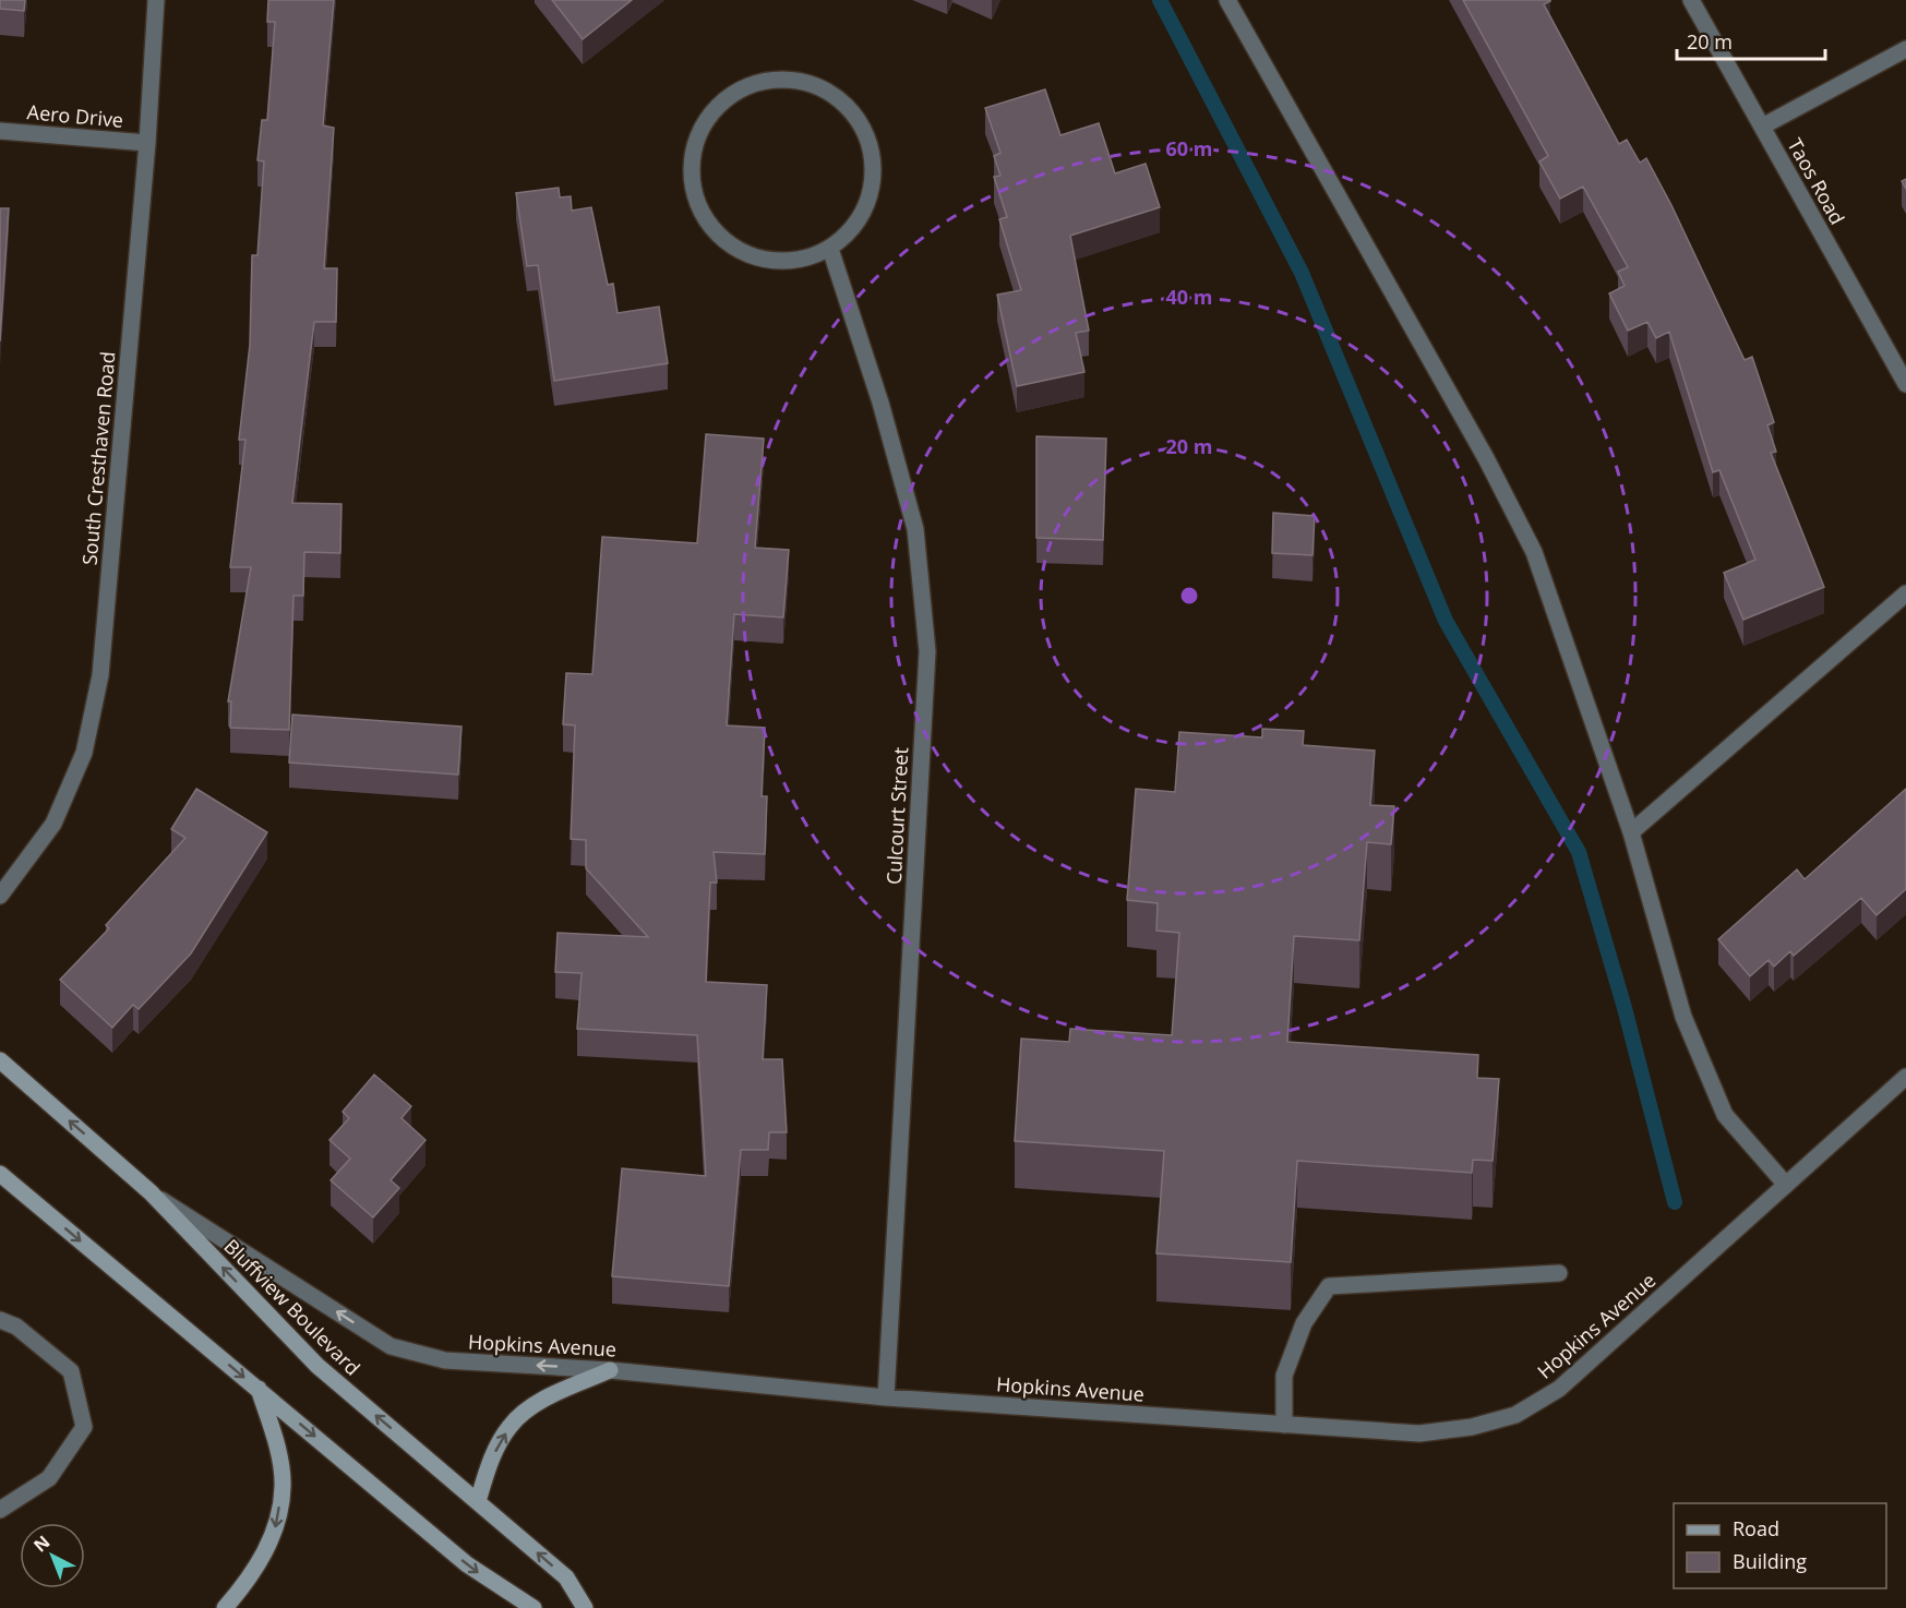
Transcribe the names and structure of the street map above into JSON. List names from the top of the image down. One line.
{"streets":{"main road":["Bluffview Boulevard"],"street":["Aero Drive","Taos Road","South Cresthaven Road","Culcourt Street","Hopkins Avenue"]},"crossings":[["Aero Drive","South Cresthaven Road"],["Culcourt Street","Hopkins Avenue"],["Bluffview Boulevard","Hopkins Avenue"]],"legend":["Road","Building"],"scale_bar":"20 m","north":"top left","rings":["60 m","40 m","20 m"]}
